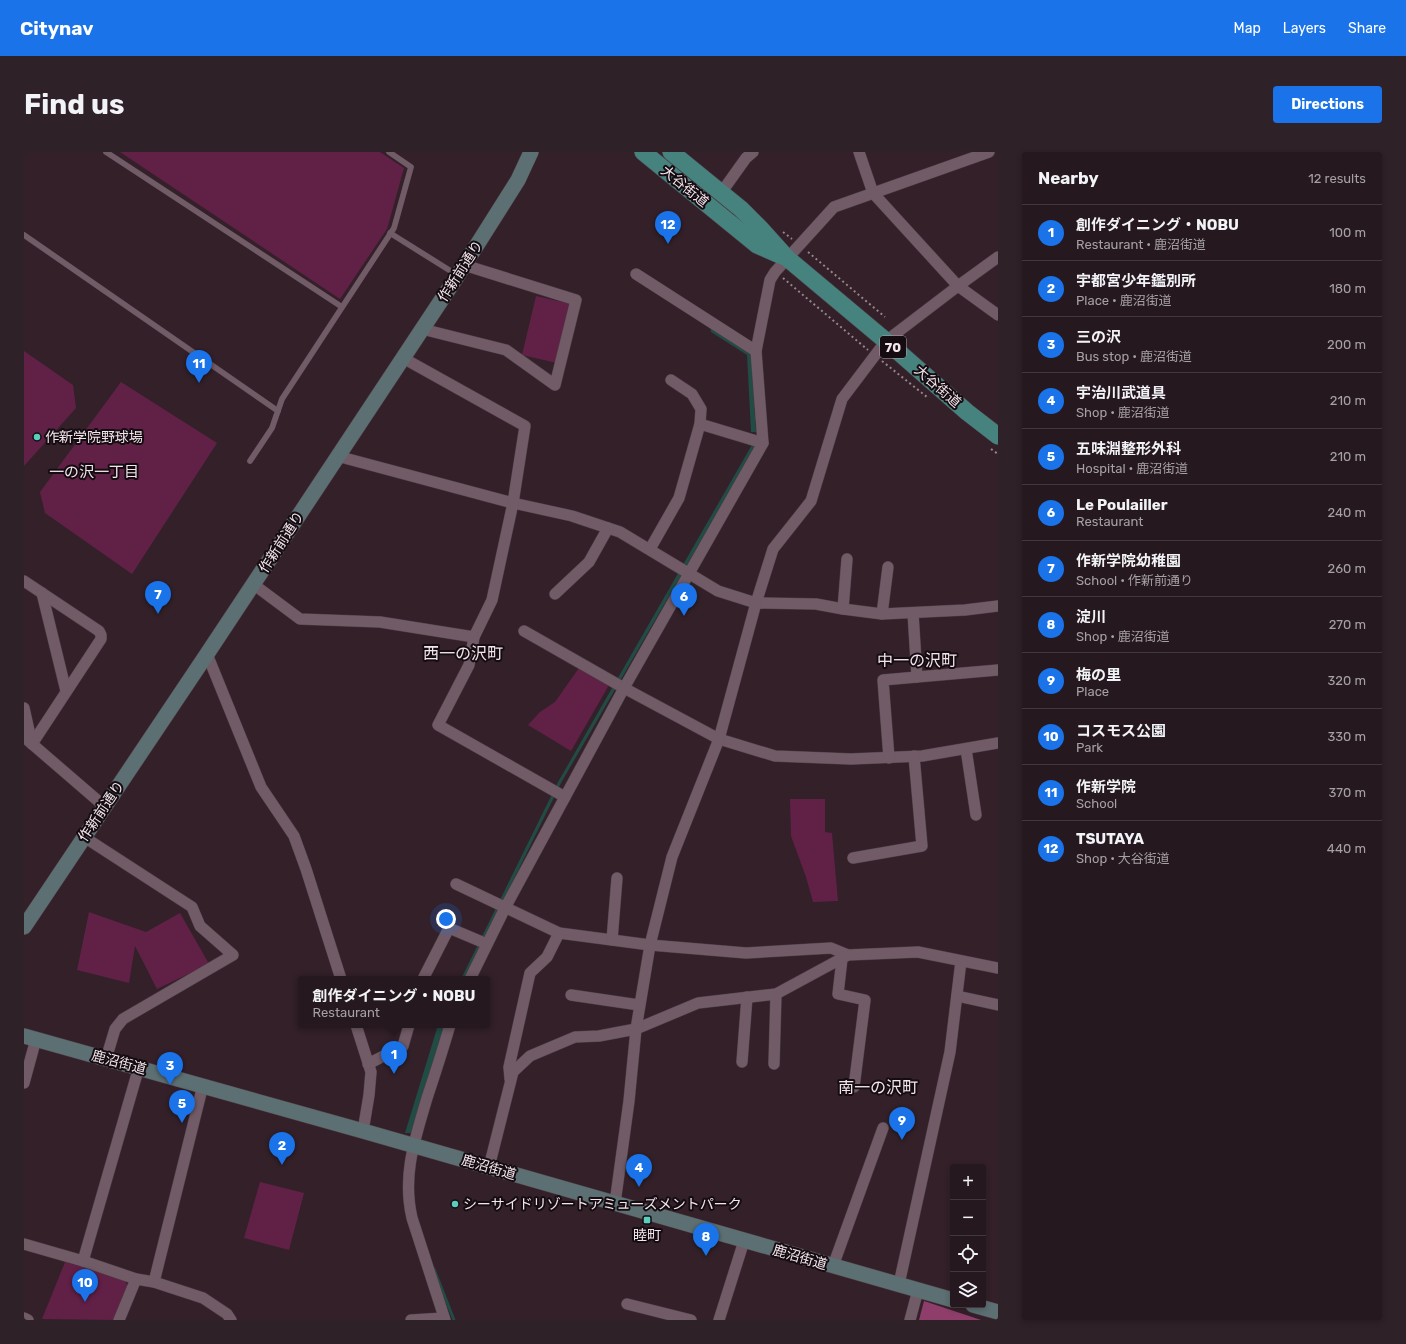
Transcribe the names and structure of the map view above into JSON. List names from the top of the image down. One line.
{"streets":{"main road":["大谷街道","70"],"street":["作新前通り","鹿沼街道"]},"districts":["一の沢一丁目","西一の沢町","中一の沢町","南一の沢町"],"places":{"other":["作新学院野球場","シーサイドリゾートアミューズメントパーク"],"transit":["睦町"]},"page":{"header":"Citynav","nav":["Map","Layers","Share"],"buttons":"Directions","title":"Find us","heading":["Nearby","12 results"],"list":[{"mark":"1","name":"創作ダイニング・NOBU","note":"Restaurant · 鹿沼街道","value":"100 m"},{"mark":"2","name":"宇都宮少年鑑別所","note":"Place · 鹿沼街道","value":"180 m"},{"mark":"3","name":"三の沢","note":"Bus stop · 鹿沼街道","value":"200 m"},{"mark":"4","name":"宇治川武道具","note":"Shop · 鹿沼街道","value":"210 m"},{"mark":"5","name":"五味淵整形外科","note":"Hospital · 鹿沼街道","value":"210 m"},{"mark":"6","name":"Le Poulailler","note":"Restaurant","value":"240 m"},{"mark":"7","name":"作新学院幼稚園","note":"School · 作新前通り","value":"260 m"},{"mark":"8","name":"淀川","note":"Shop · 鹿沼街道","value":"270 m"},{"mark":"9","name":"梅の里","note":"Place","value":"320 m"},{"mark":"10","name":"コスモス公園","note":"Park","value":"330 m"},{"mark":"11","name":"作新学院","note":"School","value":"370 m"},{"mark":"12","name":"TSUTAYA","note":"Shop · 大谷街道","value":"440 m"}],"pins":["12","11","7","6","1","3","5","9","2","4","8","10"],"popup":["創作ダイニング・NOBU","Restaurant"],"map_buttons":["+","−"]}}
